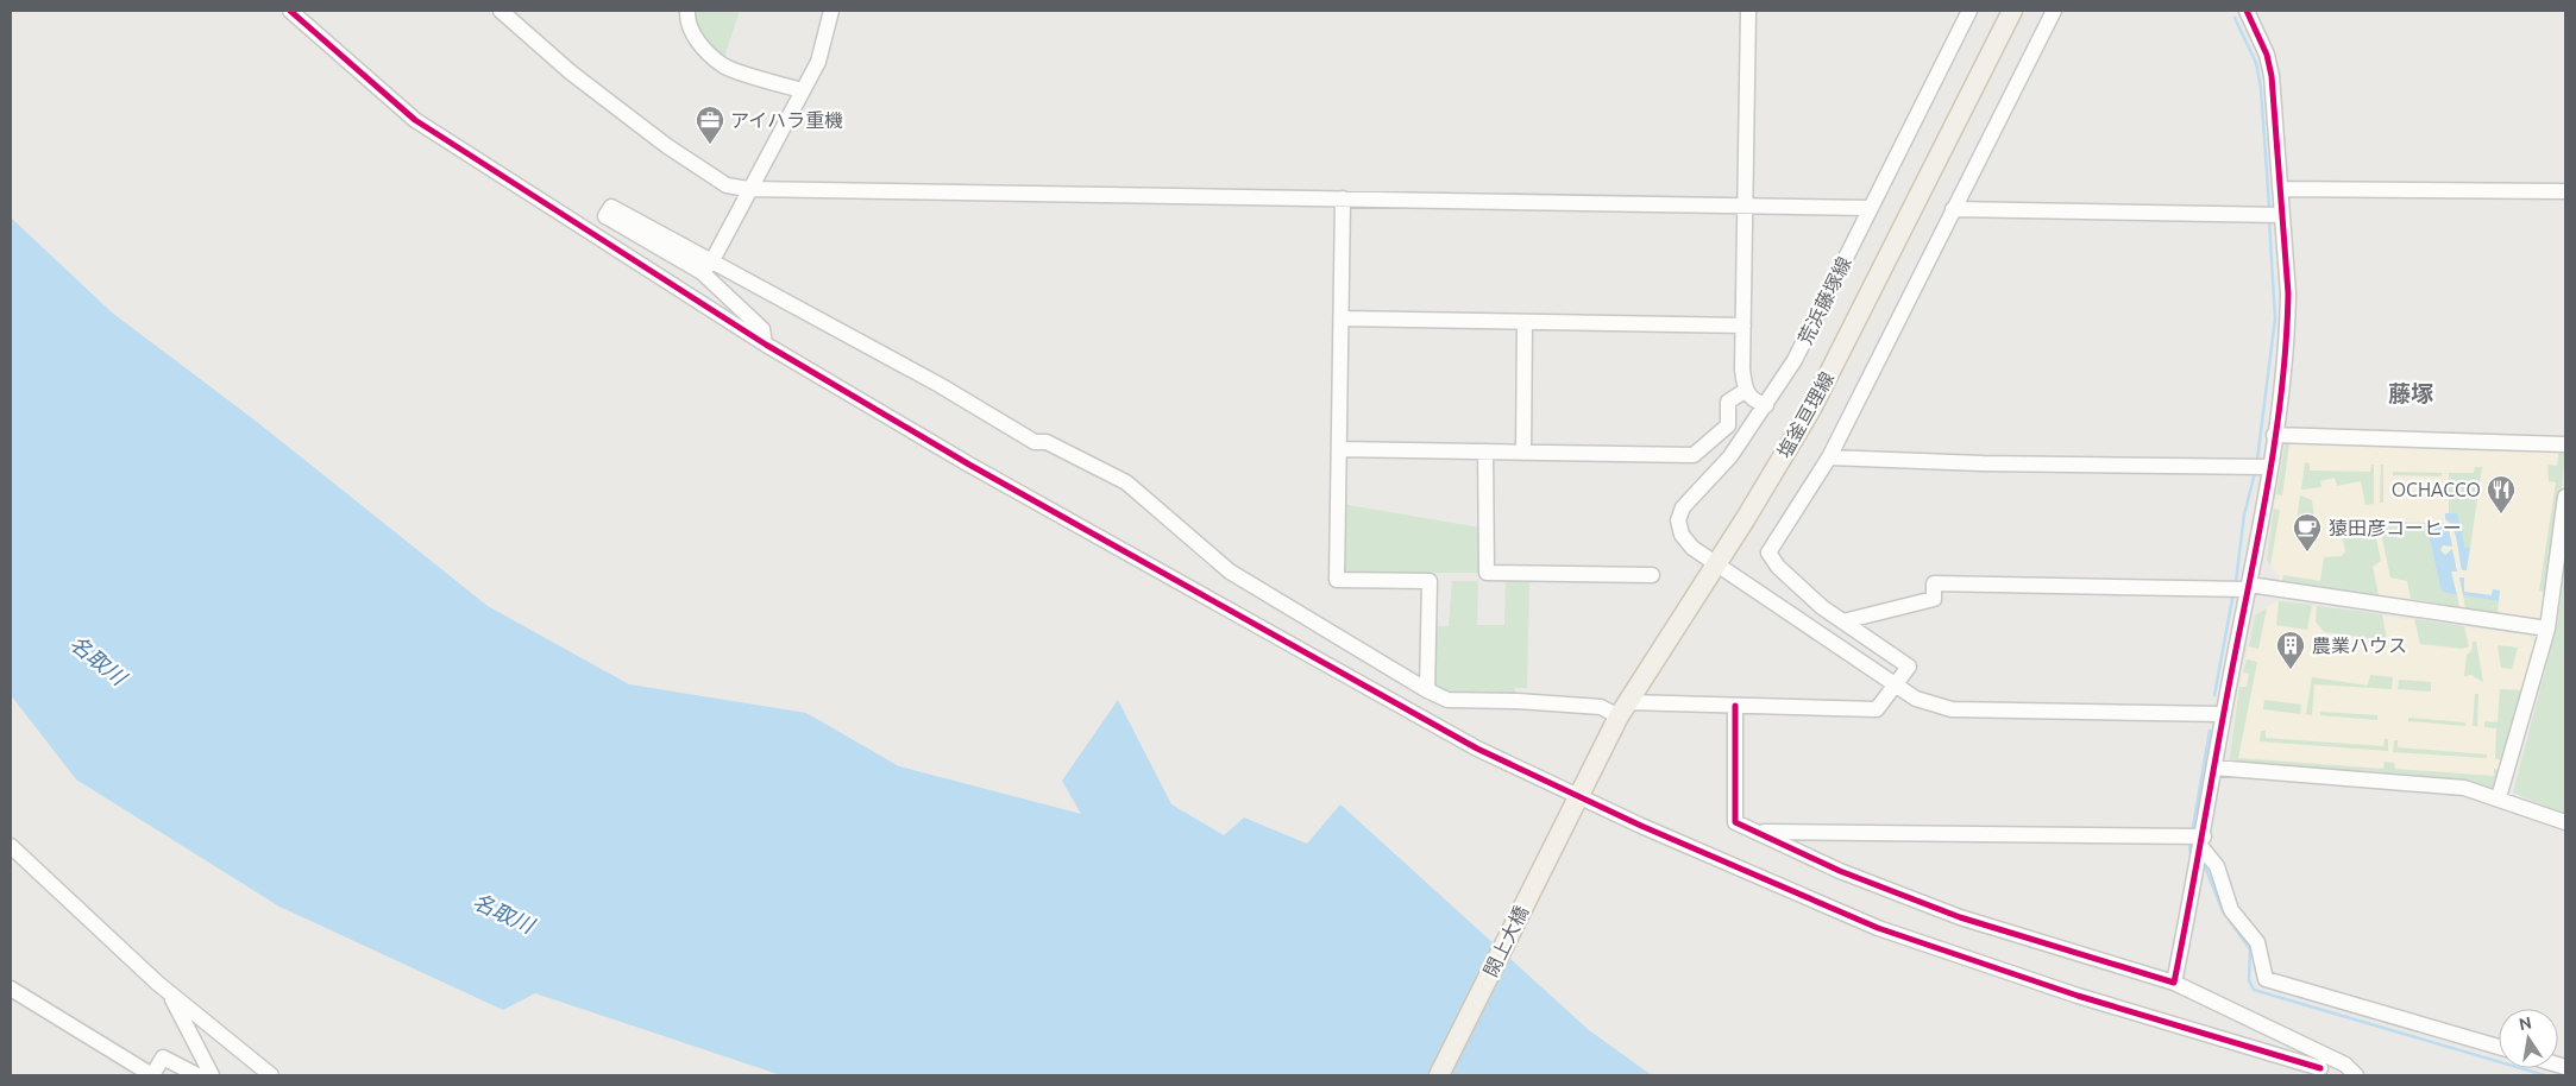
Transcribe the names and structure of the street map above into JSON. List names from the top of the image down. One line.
{"streets":{"main road":["塩釜亘理線","閖上大橋"],"street":["荒浜藤塚線"]},"crossings":[["荒浜藤塚線","塩釜亘理線"],["塩釜亘理線","閖上大橋"]],"districts":["藤塚"],"water":["名取川"],"places":{"office":["アイハラ重機"],"restaurant":["OCHACCO"],"cafe":["猿田彦コーヒー"],"building":["農業ハウス"]},"north":"top"}
